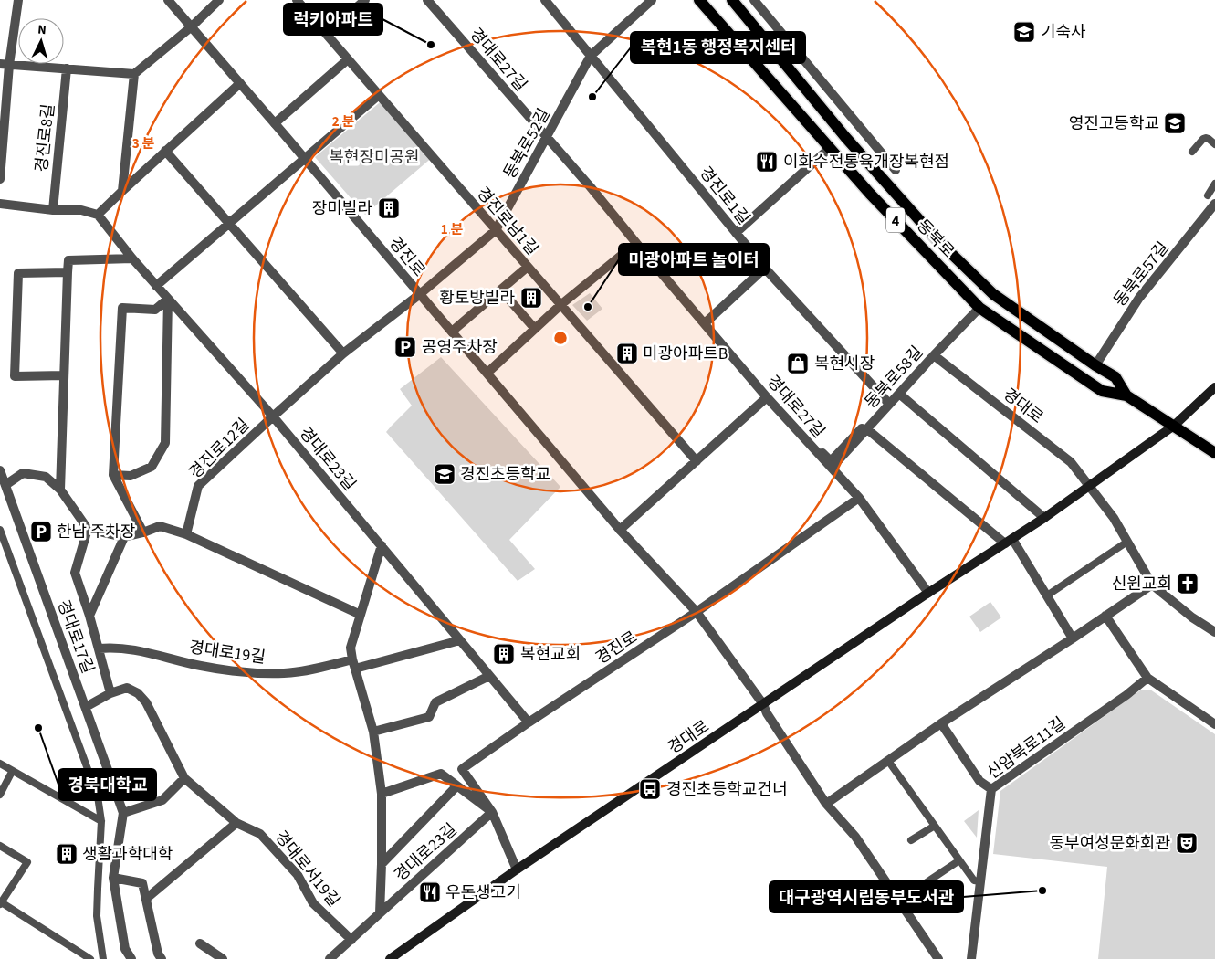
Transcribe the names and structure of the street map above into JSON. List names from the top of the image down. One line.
{"streets":{"main road":["4","동북로","경대로"],"street":["경대로27길","경진로8길","동북로52길","경진로1길","경진로남1길","경진로","동북로57길","동북로58길","경진로12길","경대로23길","경대로17길","경대로19길","신암북로11길","경대로서19길"]},"crossings":[["경대로27길","동북로52길"],["경대로27길","경진로"],["경대로27길","동북로58길"],["경대로27길","경대로"],["동북로52길","경진로1길"],["동북로52길","경진로남1길"],["동북로52길","경진로"],["동북로52길","경진로12길"],["경진로1길","동북로58길"],["동북로","동북로57길"],["동북로","동북로58길"],["동북로","경대로"],["경진로","경대로"],["경진로","경진로12길"],["경진로","경대로23길"],["동북로58길","경대로"],["경진로12길","경대로23길"],["경대로23길","경대로19길"]],"parks":["복현장미공원"],"places":{"school or university":["기숙사","영진고등학교","경진초등학교"],"other":["럭키아파트","복현1동 행정복지센터","미광아파트 놀이터","경북대학교","대구광역시립동부도서관"],"restaurant":["이화수전통육개장복현점","우돈생고기"],"building":["장미빌라","황토방빌라","미광아파트B","복현교회","생활과학대학"],"parking":["공영주차장","한남 주차장"],"shop":["복현시장"],"church":["신원교회"],"bus stop":["경진초등학교건너"],"theatre":["동부여성문화회관"]},"north":"top","rings":["2 분","3 분","1 분"]}
